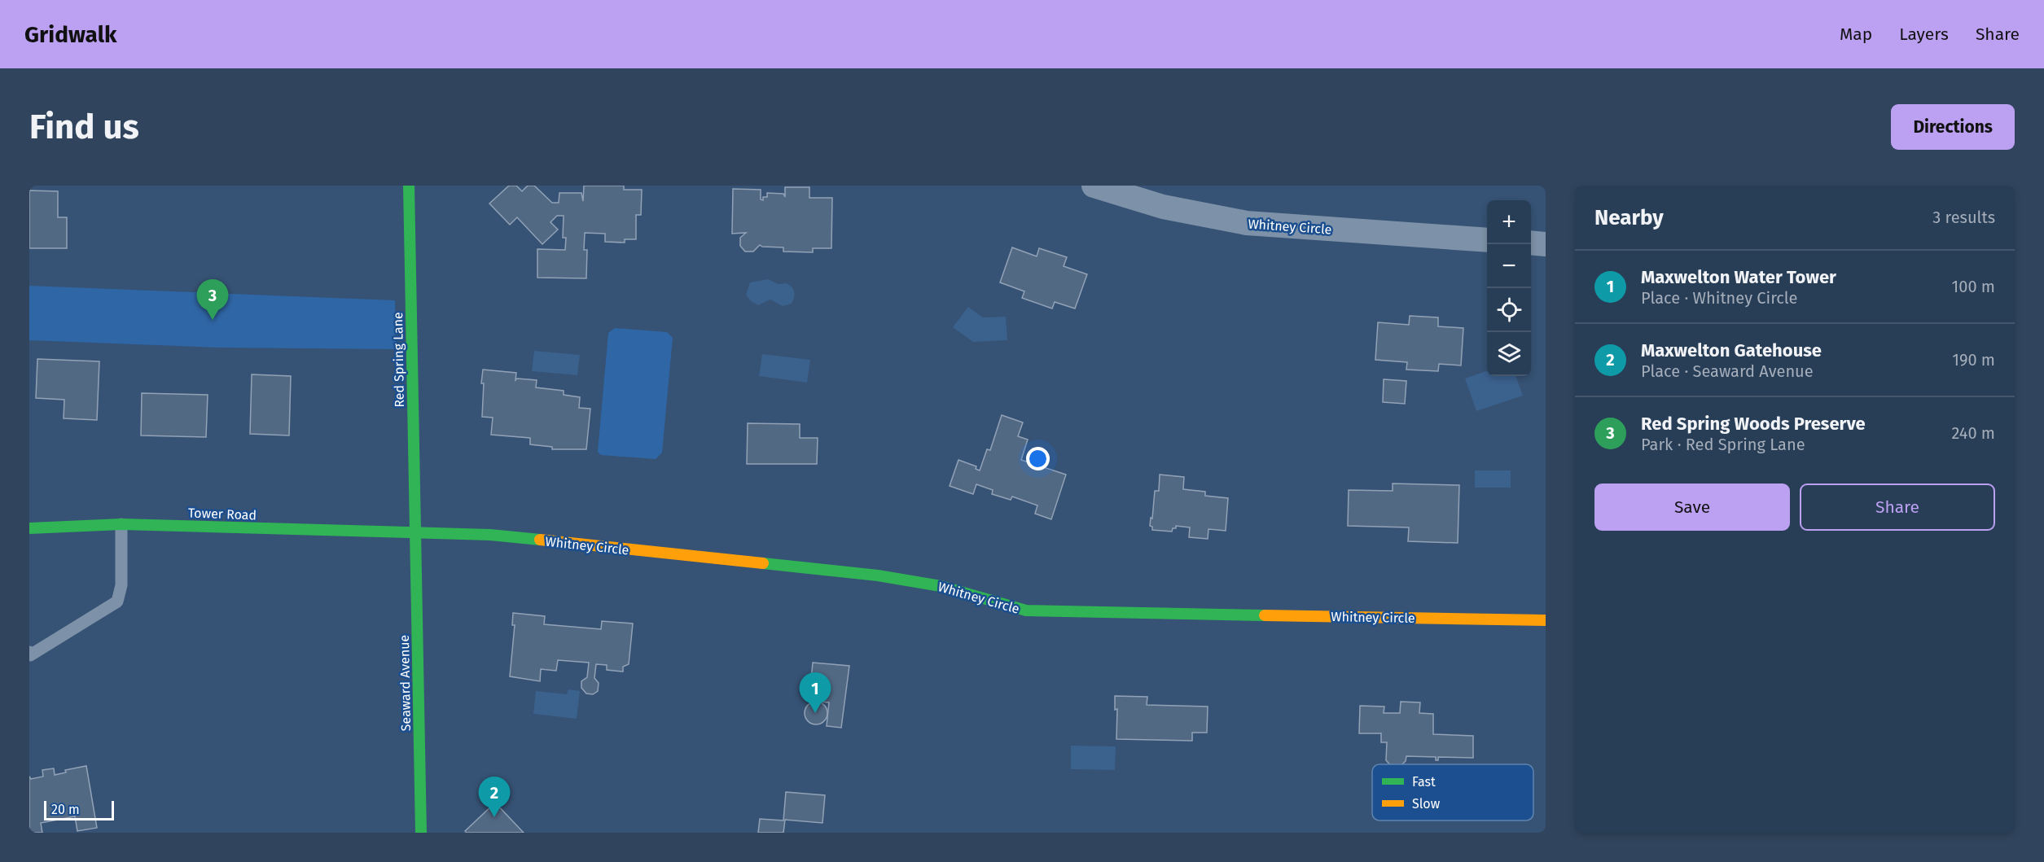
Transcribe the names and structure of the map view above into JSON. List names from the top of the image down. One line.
{"streets":{"street":["Whitney Circle","Red Spring Lane","Tower Road","Seaward Avenue"]},"crossings":[["Whitney Circle","Red Spring Lane"],["Whitney Circle","Tower Road"],["Whitney Circle","Seaward Avenue"],["Red Spring Lane","Tower Road"],["Red Spring Lane","Seaward Avenue"],["Tower Road","Seaward Avenue"]],"legend":["Fast","Slow"],"scale_bar":"20 m","page":{"header":"Gridwalk","nav":["Map","Layers","Share"],"buttons":["Directions",["Save","Share"]],"title":"Find us","heading":["Nearby","3 results"],"map_buttons":["+","−"],"list":[{"mark":"1","name":"Maxwelton Water Tower","note":"Place · Whitney Circle","value":"100 m"},{"mark":"2","name":"Maxwelton Gatehouse","note":"Place · Seaward Avenue","value":"190 m"},{"mark":"3","name":"Red Spring Woods Preserve","note":"Park · Red Spring Lane","value":"240 m"}],"pins":["3","1","2"],"scale":"20 m"}}
